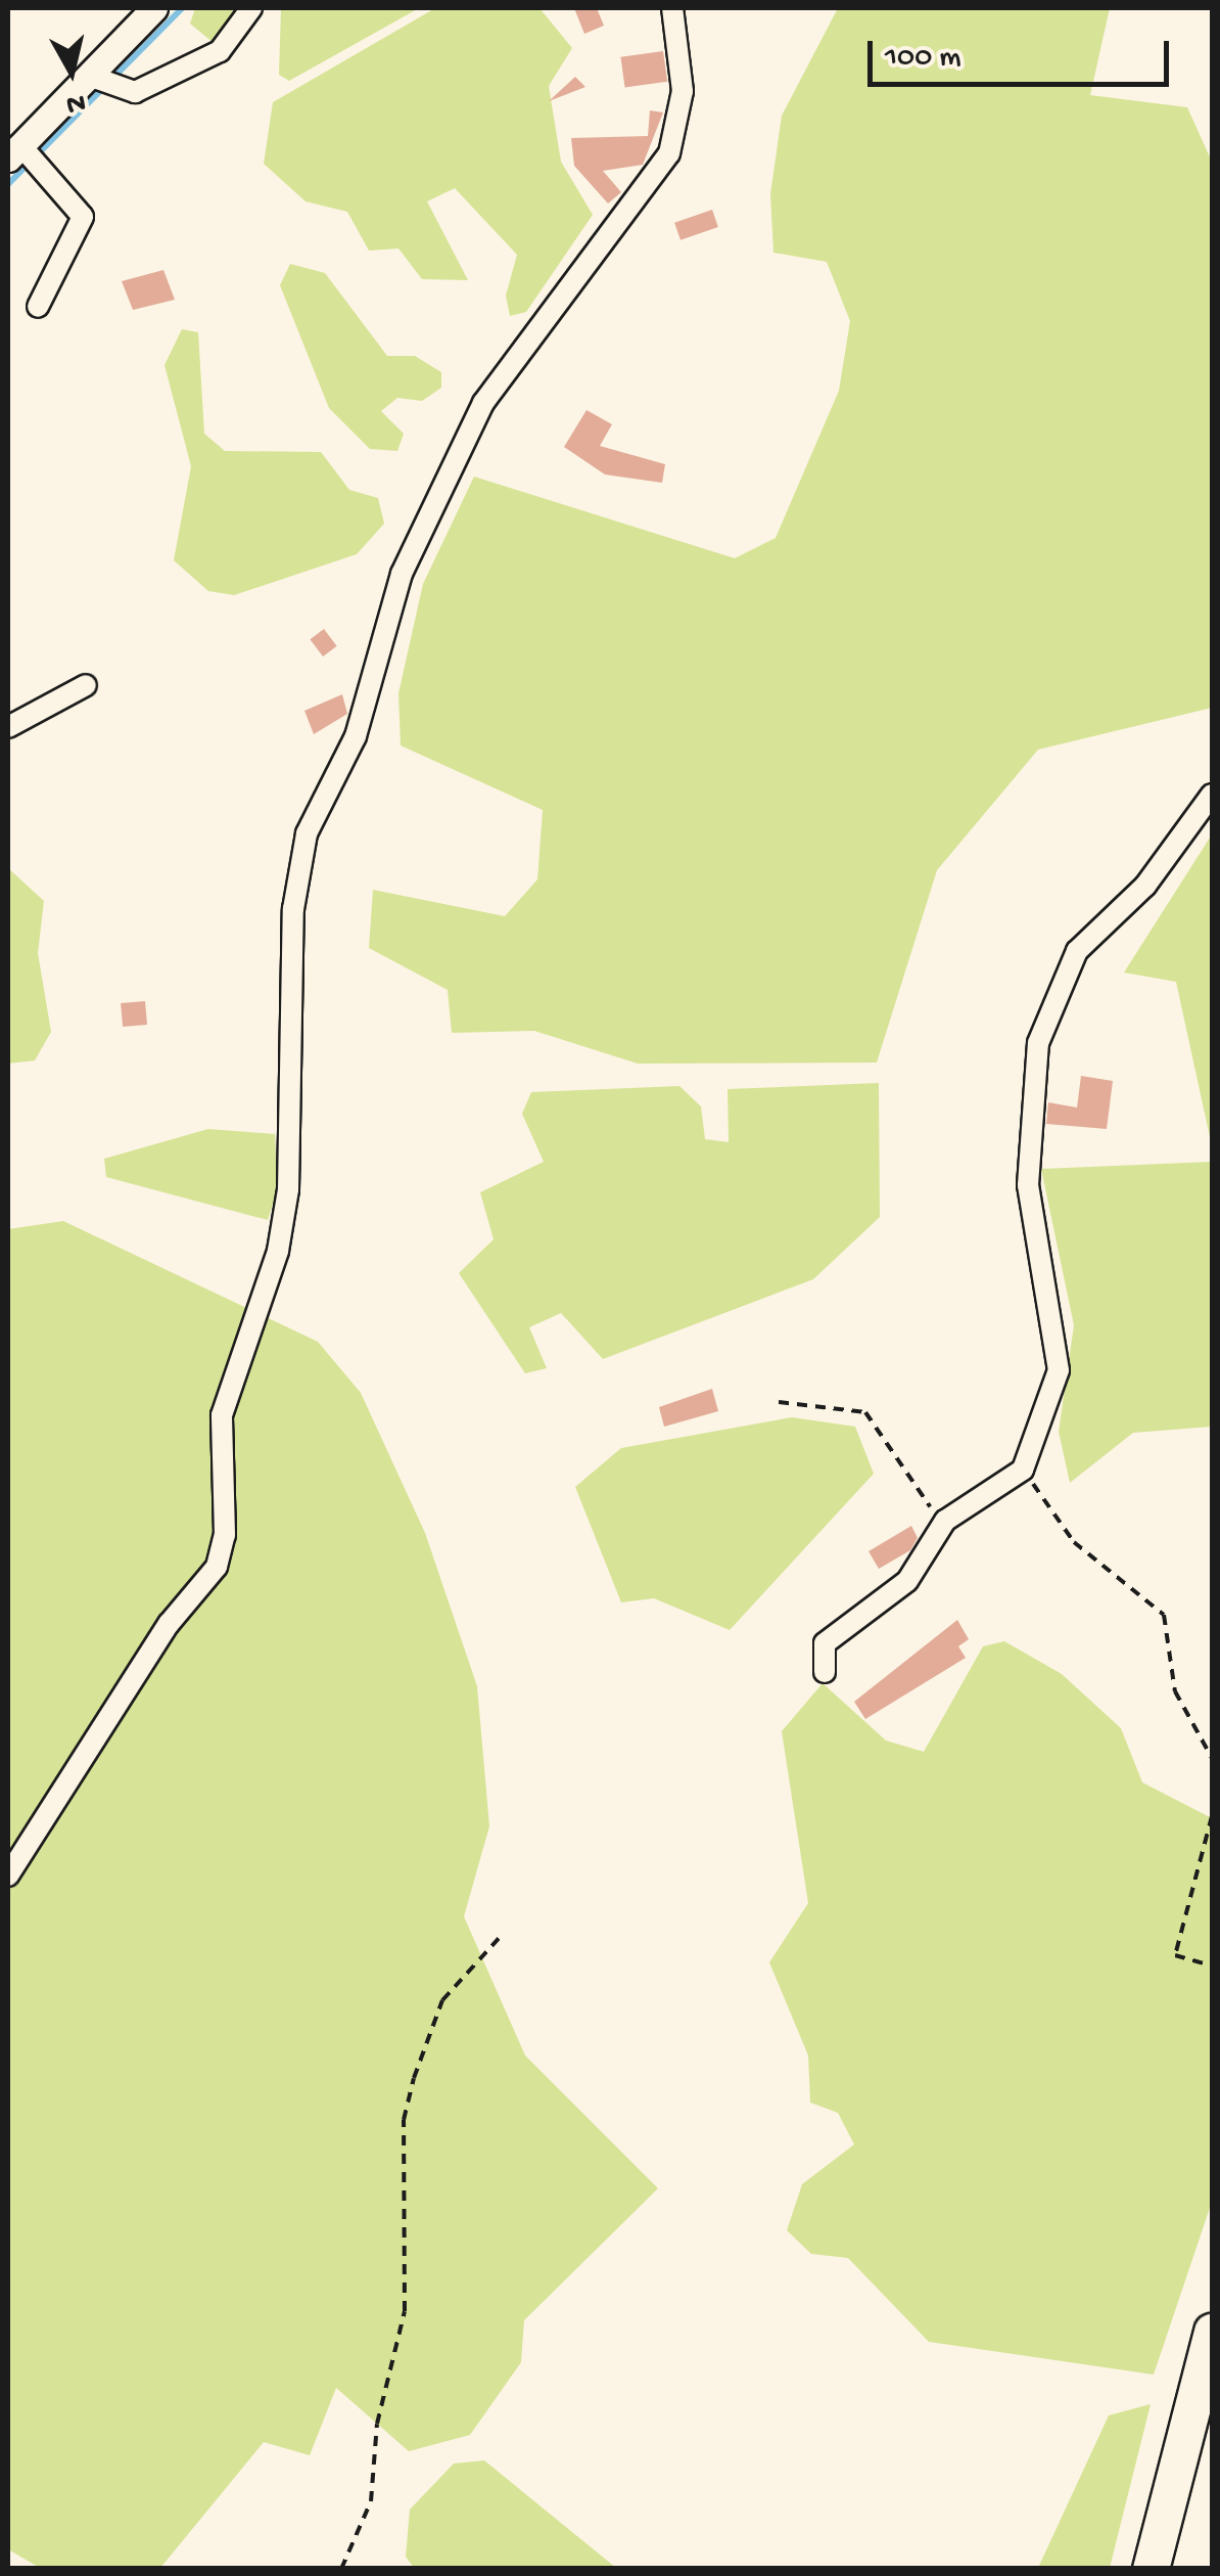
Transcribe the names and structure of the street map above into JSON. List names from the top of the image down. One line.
{"scale_bar":"100 m","north":"bottom"}
